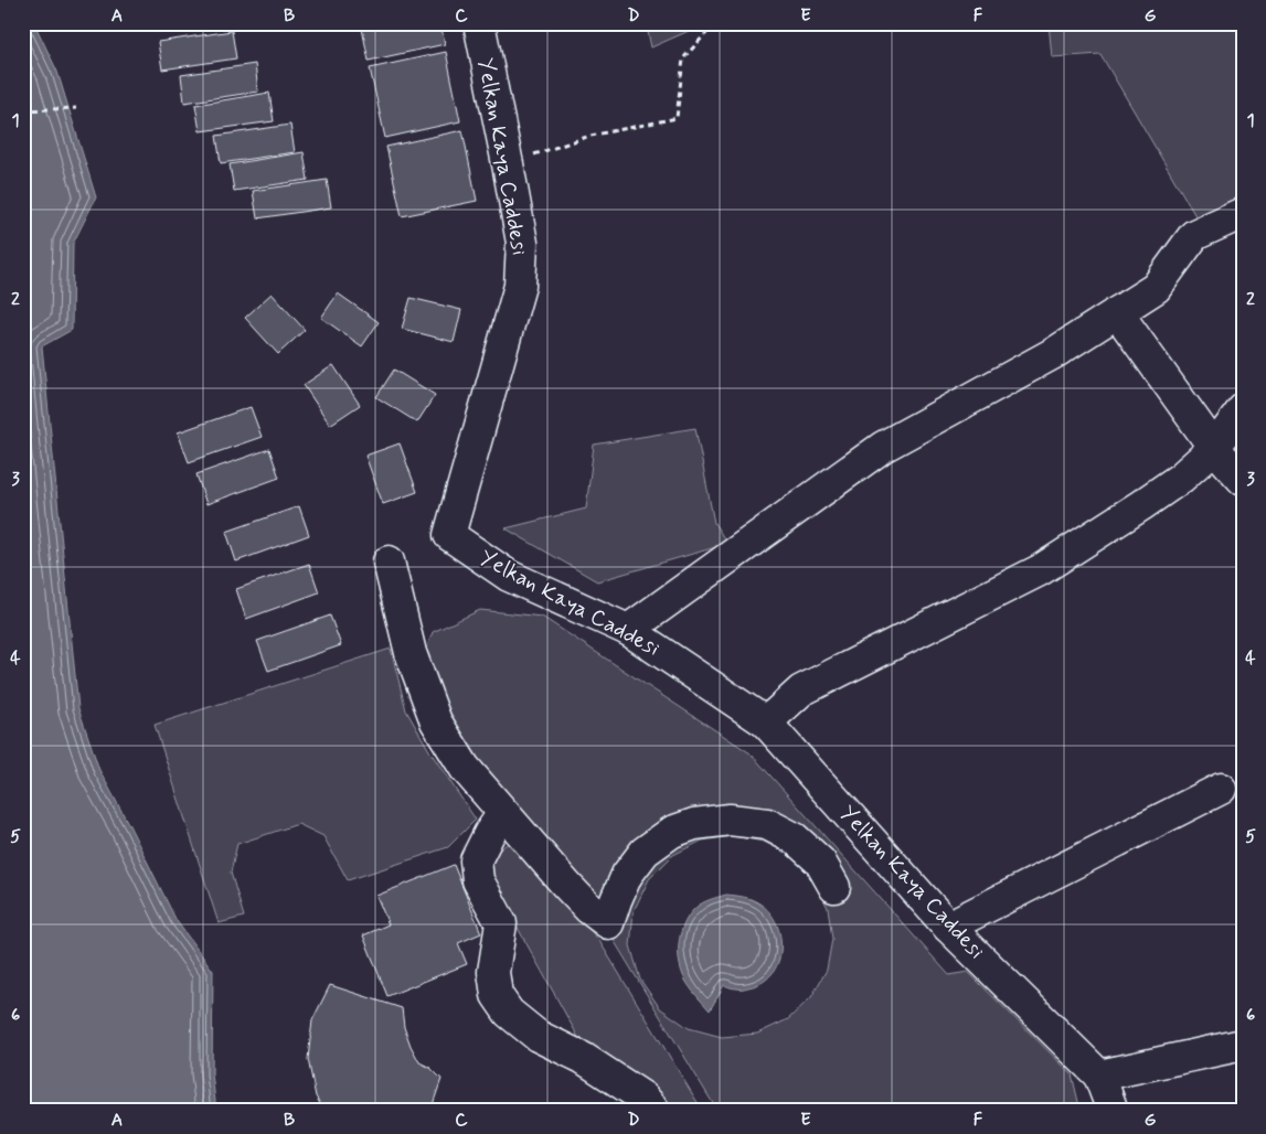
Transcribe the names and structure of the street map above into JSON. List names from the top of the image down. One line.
{"streets":{"street":["Yelkan Kaya Caddesi"]},"grid":{"columns":["A","B","C","D","E","F","G"],"rows":["1","2","3","4","5","6"]}}
